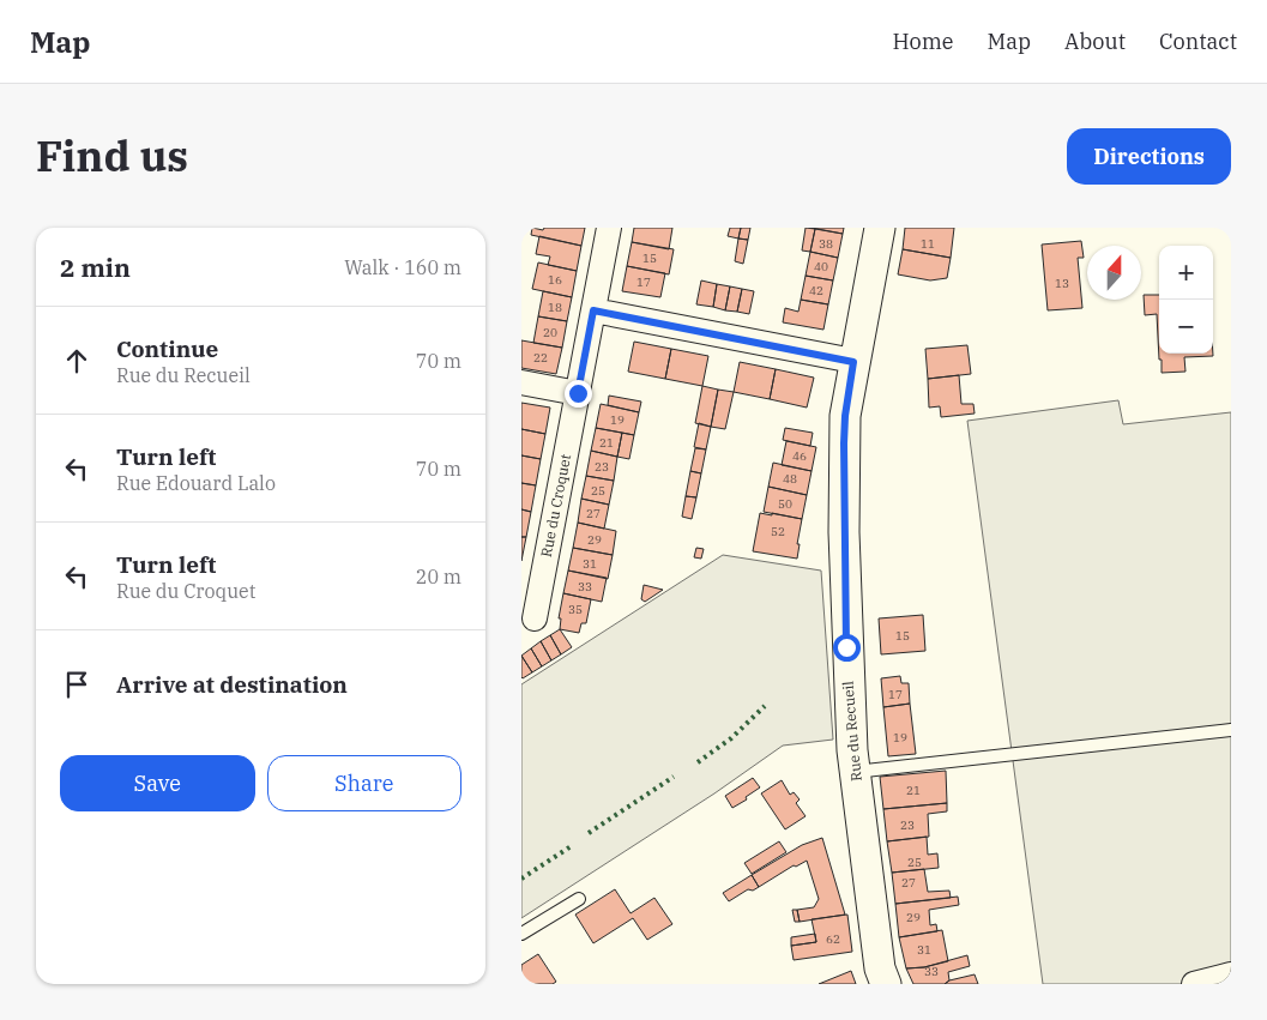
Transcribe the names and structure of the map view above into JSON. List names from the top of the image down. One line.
{"streets":{"street":["Rue du Croquet","Rue du Recueil"]},"house_numbers":["38","11","15","40","16","17","13","42","18","20","22","19","21","46","23","48","25","50","27","52","29","31","33","35","15","17","19","21","23","25","27","29","62","31","33"],"north":"top","page":{"header":"Map","nav":["Home","Map","About","Contact"],"title":"Find us","buttons":["Directions",["Save","Share"]],"heading":["2 min","Walk · 160 m"],"map_buttons":["+","−"],"list":[["Continue","Rue du Recueil","70 m"],["Turn left","Rue Edouard Lalo","70 m"],["Turn left","Rue du Croquet","20 m"],"Arrive at destination"]}}
